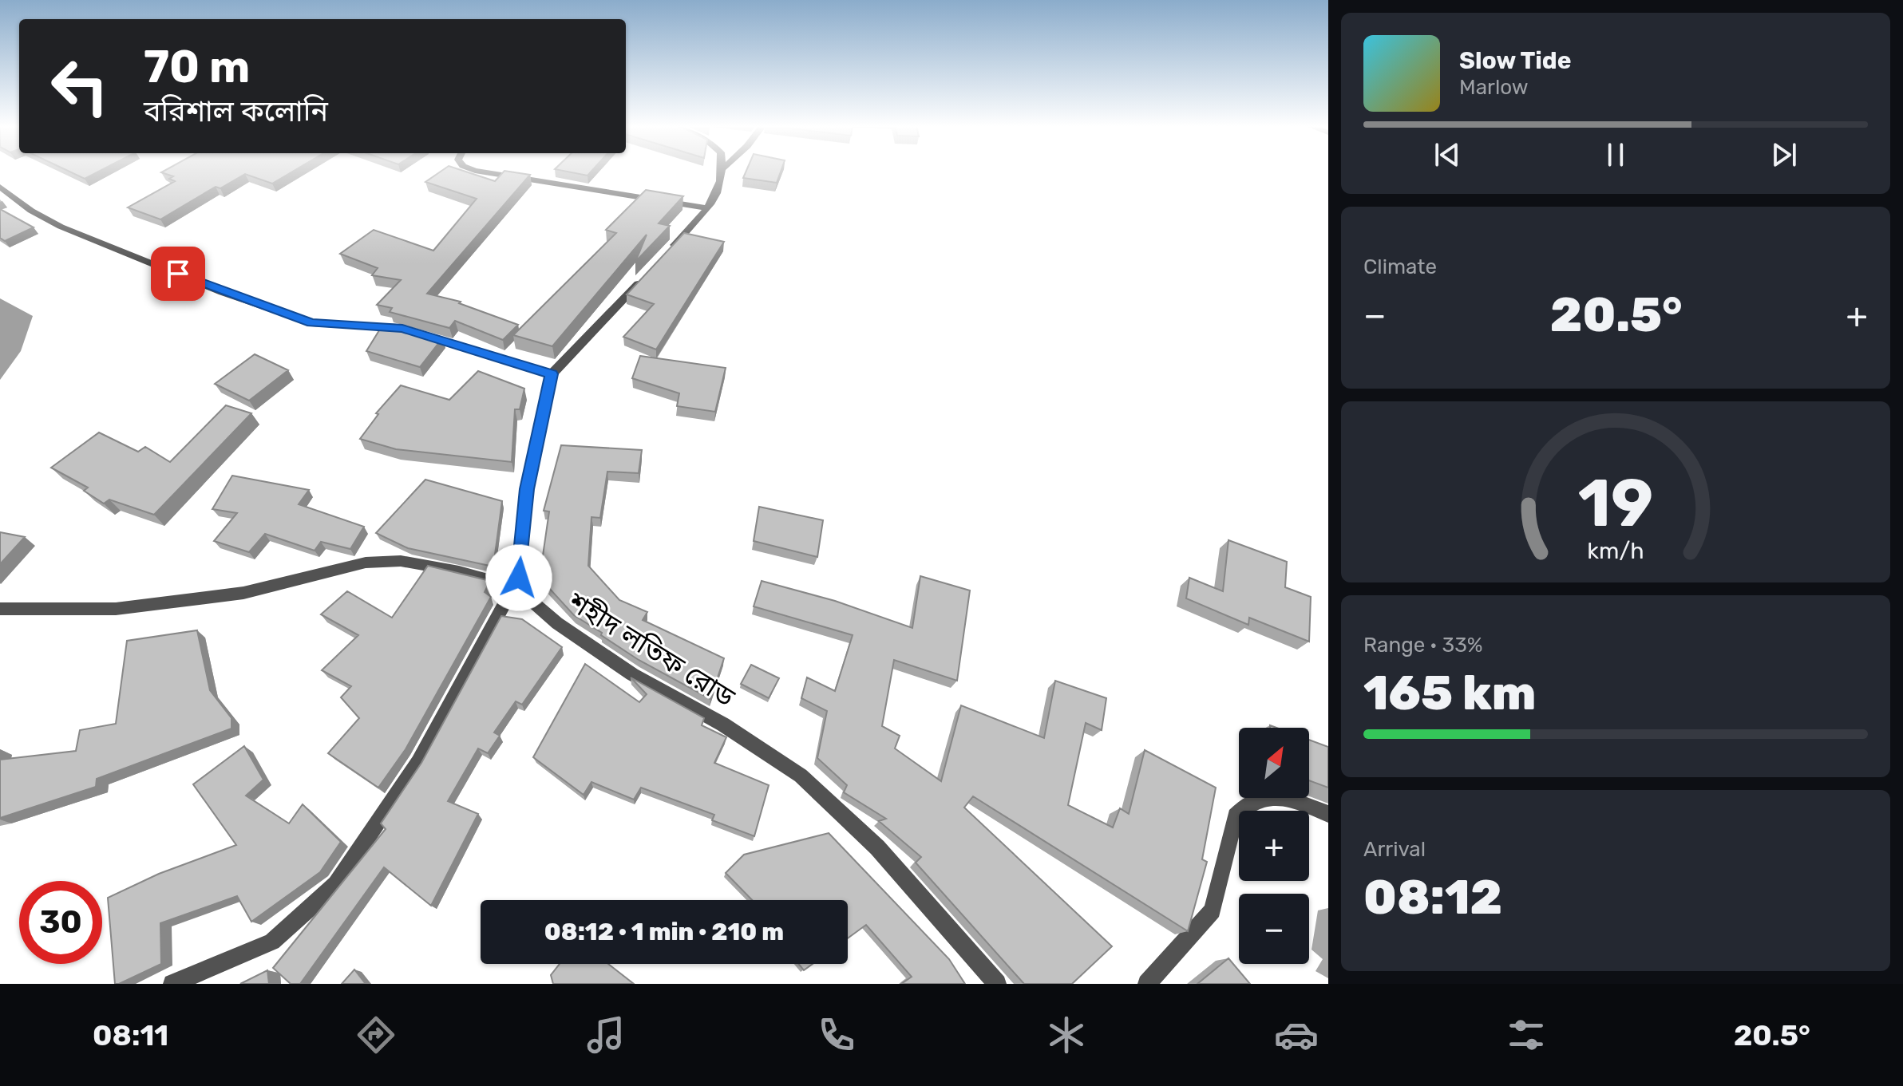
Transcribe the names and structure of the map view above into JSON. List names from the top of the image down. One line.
{"streets":{"street":["শহীদ লতিফ রোড"]},"north":"top right","page":{"turn":["70 m","বরিশাল কলোনি"],"song":["Slow Tide","Marlow"],"tile":["Climate",["Range · 33%","165 km"],["Arrival","08:12"]],"heat":["−","20.5°","+"],"map_buttons":["+","−"],"limit":"30","trip":"08:12 · 1 min · 210 m","tabs":["08:11","20.5°"],"gauge":["19","km/h"]}}
